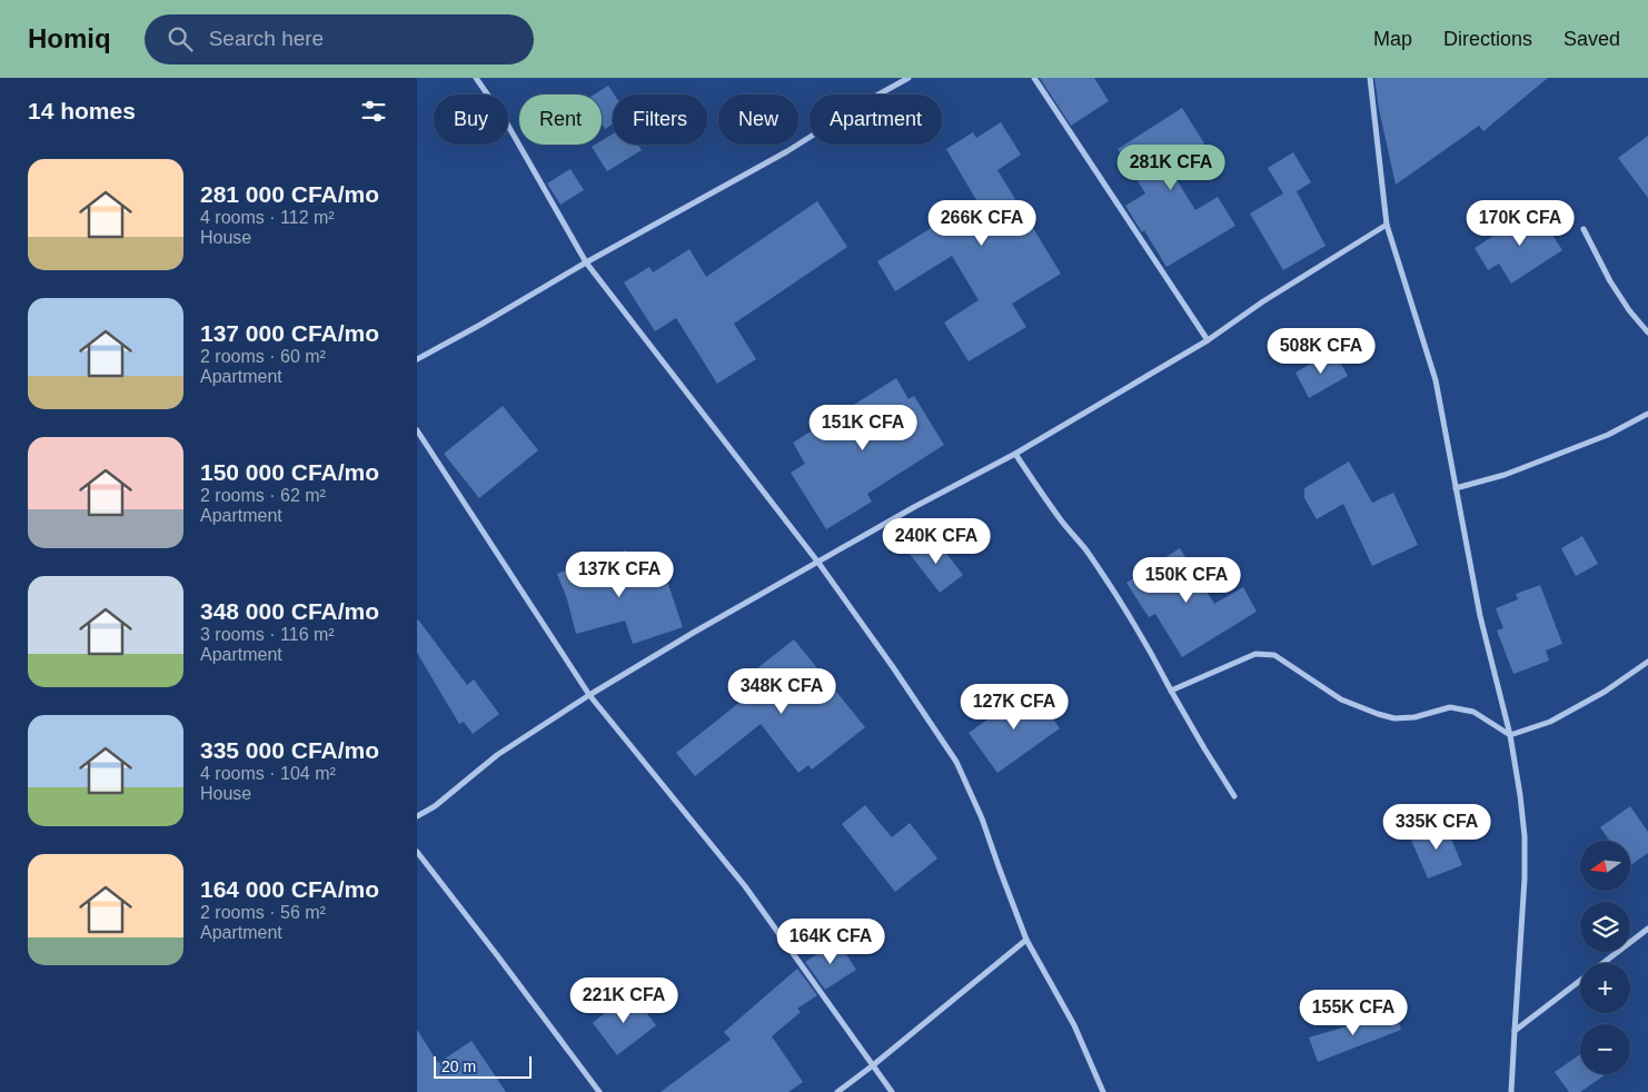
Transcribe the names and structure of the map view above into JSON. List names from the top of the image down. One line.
{"scale_bar":"20 m","north":"left","page":{"header":"Homiq","search":"Search here","nav":["Map","Directions","Saved"],"heading":"14 homes","chip":["Buy","Rent","Filters","New","Apartment"],"list":[{"name":"281 000 CFA/mo","note":"4 rooms · 112 m² · House"},{"name":"137 000 CFA/mo","note":"2 rooms · 60 m² · Apartment"},{"name":"150 000 CFA/mo","note":"2 rooms · 62 m² · Apartment"},{"name":"348 000 CFA/mo","note":"3 rooms · 116 m² · Apartment"},{"name":"335 000 CFA/mo","note":"4 rooms · 104 m² · House"},{"name":"164 000 CFA/mo","note":"2 rooms · 56 m² · Apartment"}],"price":["281K CFA","266K CFA","170K CFA","508K CFA","151K CFA","240K CFA","137K CFA","150K CFA","348K CFA","127K CFA","335K CFA","164K CFA","221K CFA","155K CFA"],"map_buttons":["+","−"],"scale":"20 m"}}
